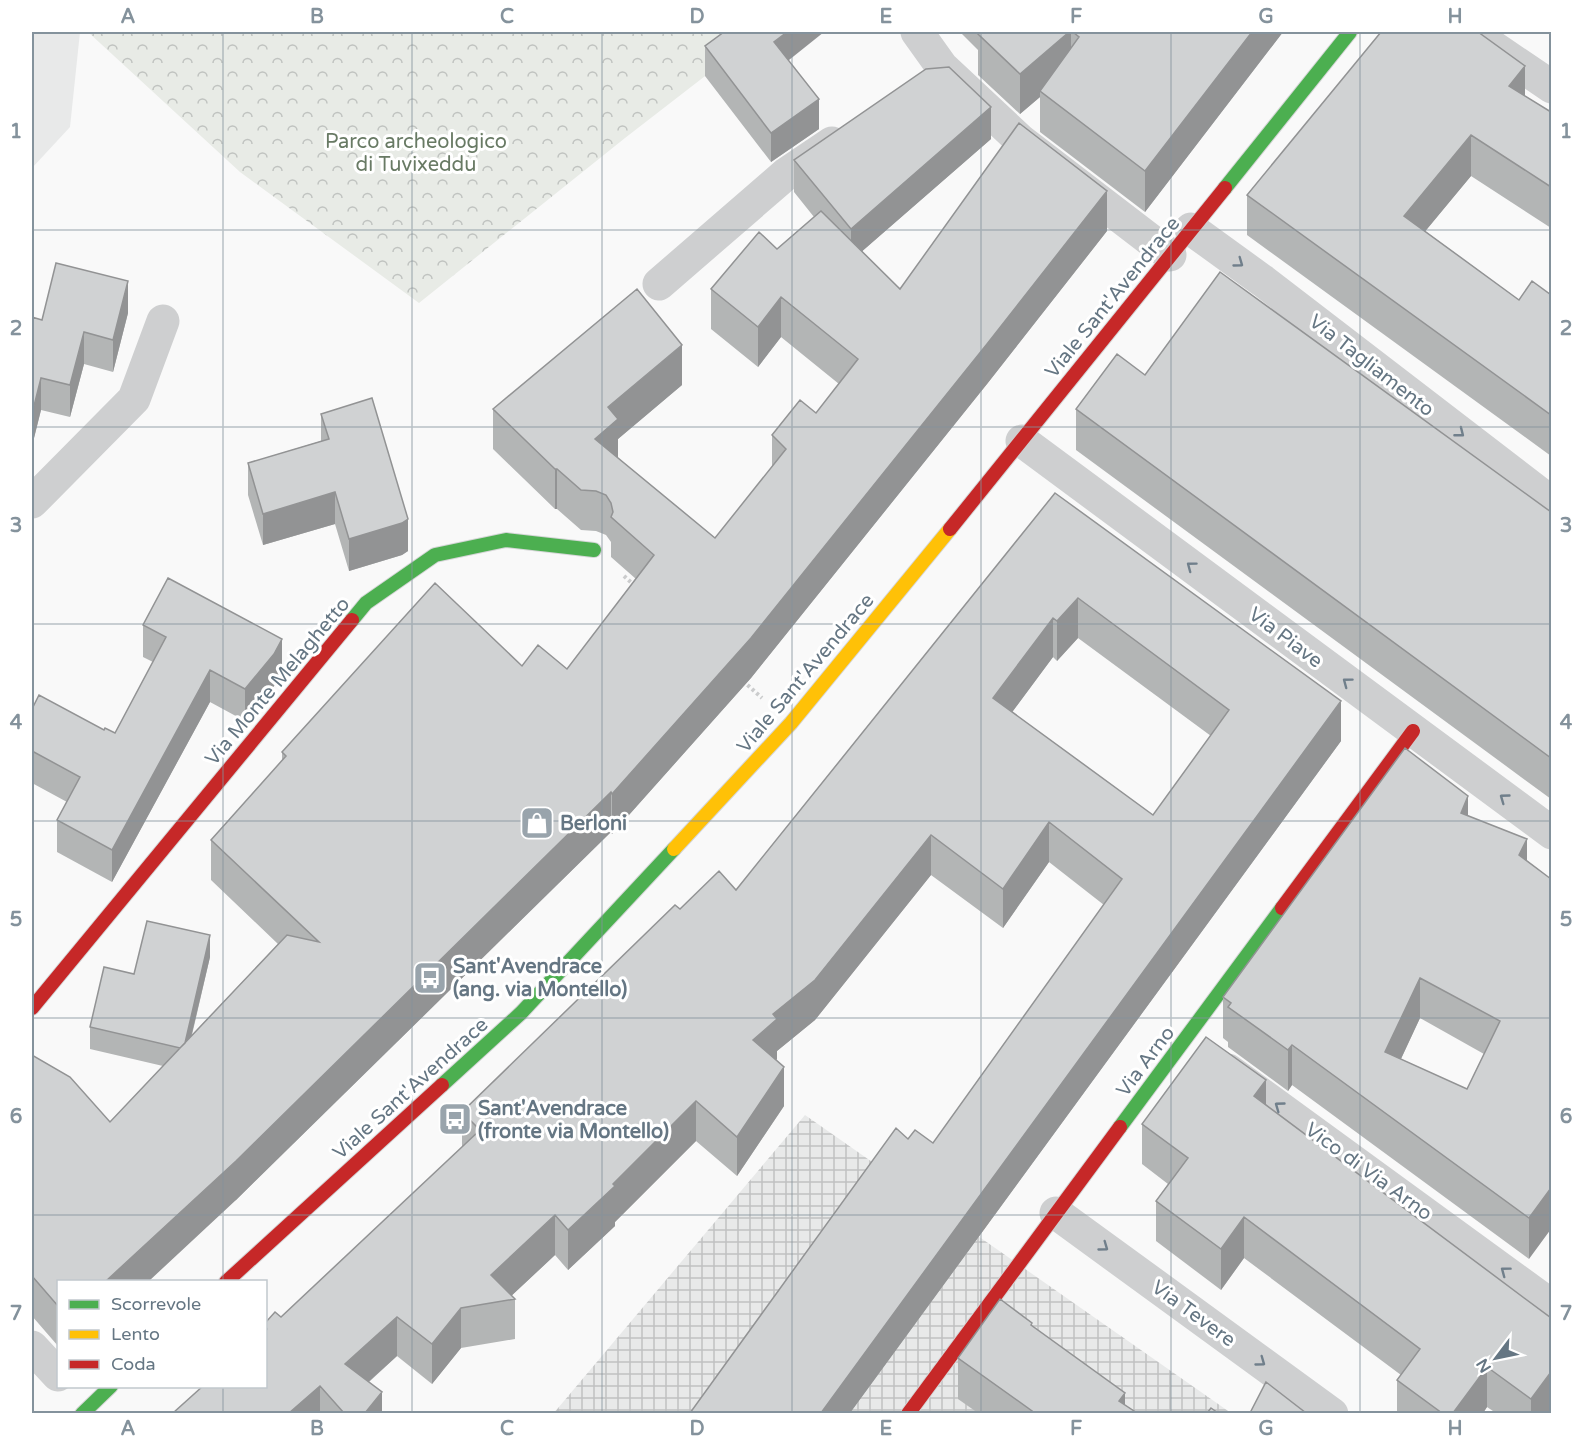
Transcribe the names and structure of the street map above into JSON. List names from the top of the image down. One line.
{"streets":{"main road":["Viale Sant'Avendrace","Via Monte Melaghetto","Via Arno"],"street":["Via Tagliamento","Via Piave","Vico di Via Arno","Via Tevere"]},"crossings":[["Viale Sant'Avendrace","Via Tagliamento"],["Viale Sant'Avendrace","Via Piave"],["Via Piave","Via Arno"],["Via Arno","Vico di Via Arno"],["Via Arno","Via Tevere"]],"one_way":["Via Tagliamento","Via Piave","Vico di Via Arno","Via Tevere"],"parks":["Parco archeologico di Tuvixeddu"],"places":{"shop":["Berloni"],"bus stop":["Sant'Avendrace (ang. via Montello)","Sant'Avendrace (fronte via Montello)"]},"legend":["Scorrevole","Lento","Coda"],"north":"bottom left","grid":{"columns":["A","B","C","D","E","F","G","H"],"rows":["1","2","3","4","5","6","7"]}}
